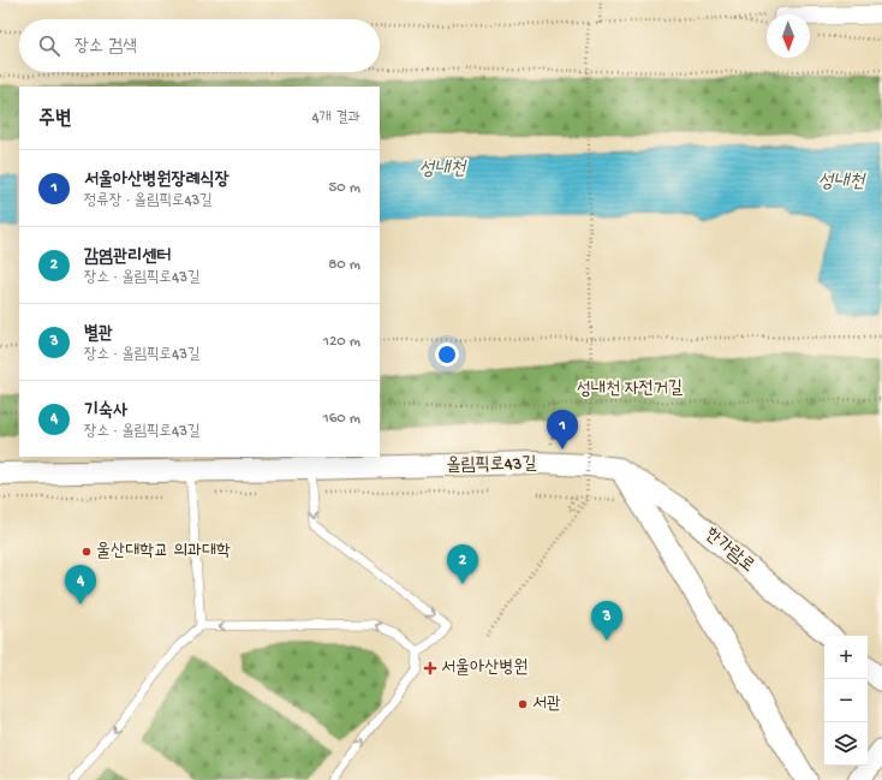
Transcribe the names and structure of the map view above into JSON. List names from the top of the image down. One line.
{"streets":{"street":["올림픽로43길","한가람로"],"path":["성내천 자전거길"]},"crossings":[["올림픽로43길","한가람로"]],"water":["성내천"],"places":{"other":["울산대학교 의과대학","서관"],"health":["서울아산병원"]},"north":"bottom","page":{"search":"장소 검색","heading":["주변","4개 결과"],"list":[{"mark":"1","name":"서울아산병원장례식장","note":"정류장 · 올림픽로43길","value":"50 m"},{"mark":"2","name":"감염관리센터","note":"장소 · 올림픽로43길","value":"80 m"},{"mark":"3","name":"별관","note":"장소 · 올림픽로43길","value":"120 m"},{"mark":"4","name":"기숙사","note":"장소 · 올림픽로43길","value":"160 m"}],"pins":["1","2","4","3"],"map_buttons":["+","−"]}}
